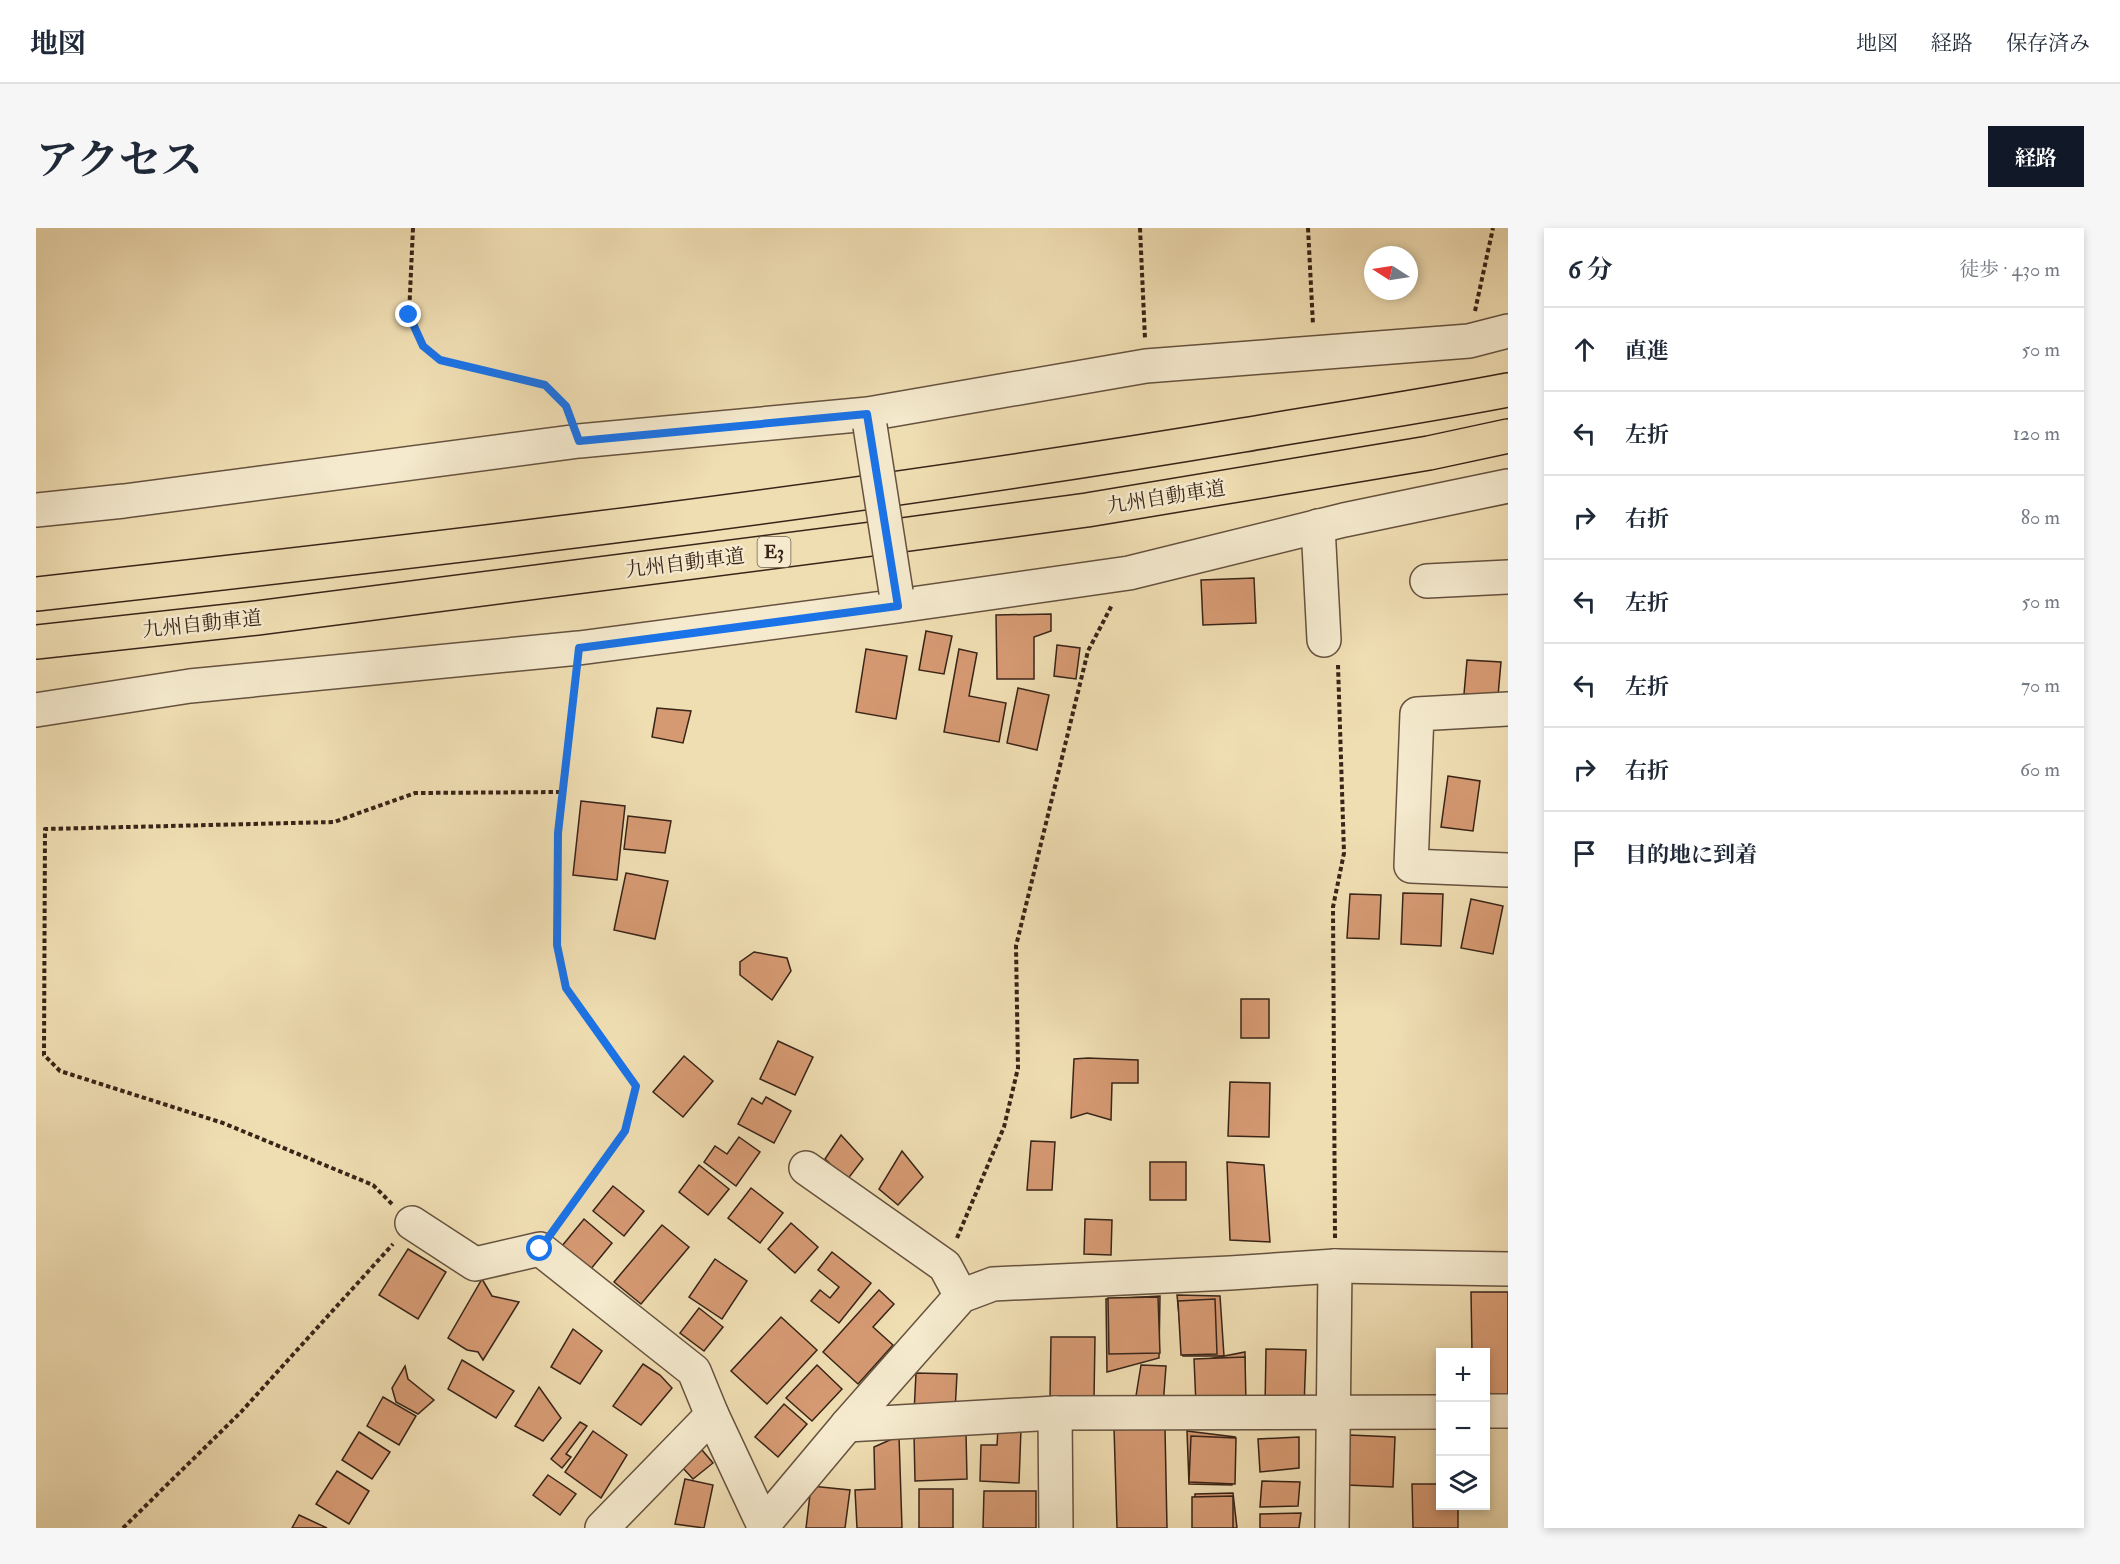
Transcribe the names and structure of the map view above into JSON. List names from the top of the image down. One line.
{"streets":{"highway":["九州自動車道","E3"]},"north":"left","page":{"header":"地図","nav":["地図","経路","保存済み"],"title":"アクセス","buttons":"経路","heading":["6 分","徒歩 · 430 m"],"list":[["直進","50 m"],["左折","120 m"],["右折","80 m"],["左折","50 m"],["左折","70 m"],["右折","60 m"],"目的地に到着"],"map_buttons":["+","−"]}}
